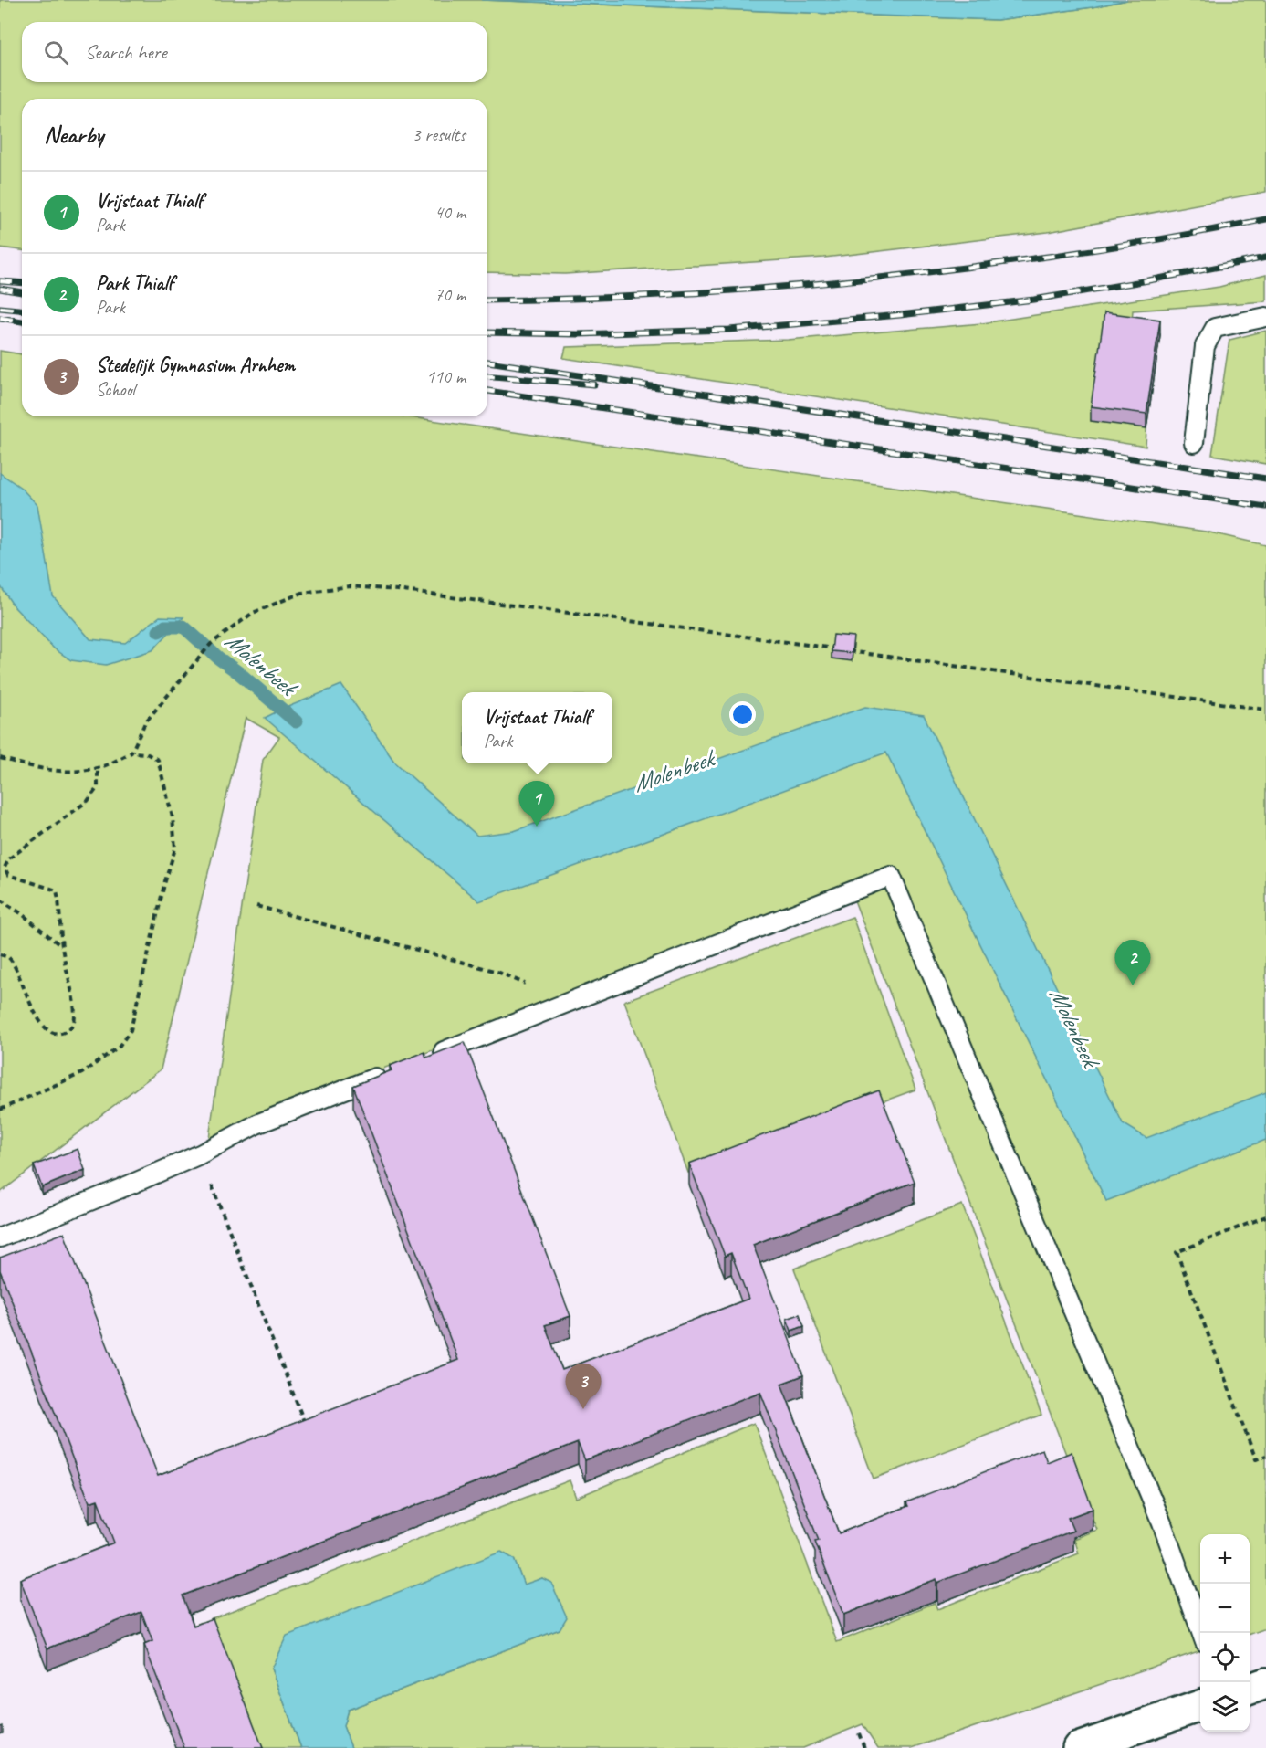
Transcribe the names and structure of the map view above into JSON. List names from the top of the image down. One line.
{"water":["Molenbeek"],"page":{"search":"Search here","heading":["Nearby","3 results"],"list":[{"mark":"1","name":"Vrijstaat Thialf","note":"Park","value":"40 m"},{"mark":"2","name":"Park Thialf","note":"Park","value":"70 m"},{"mark":"3","name":"Stedelijk Gymnasium Arnhem","note":"School","value":"110 m"}],"popup":["Vrijstaat Thialf","Park"],"pins":["1","2","3"],"map_buttons":["+","−"]}}
